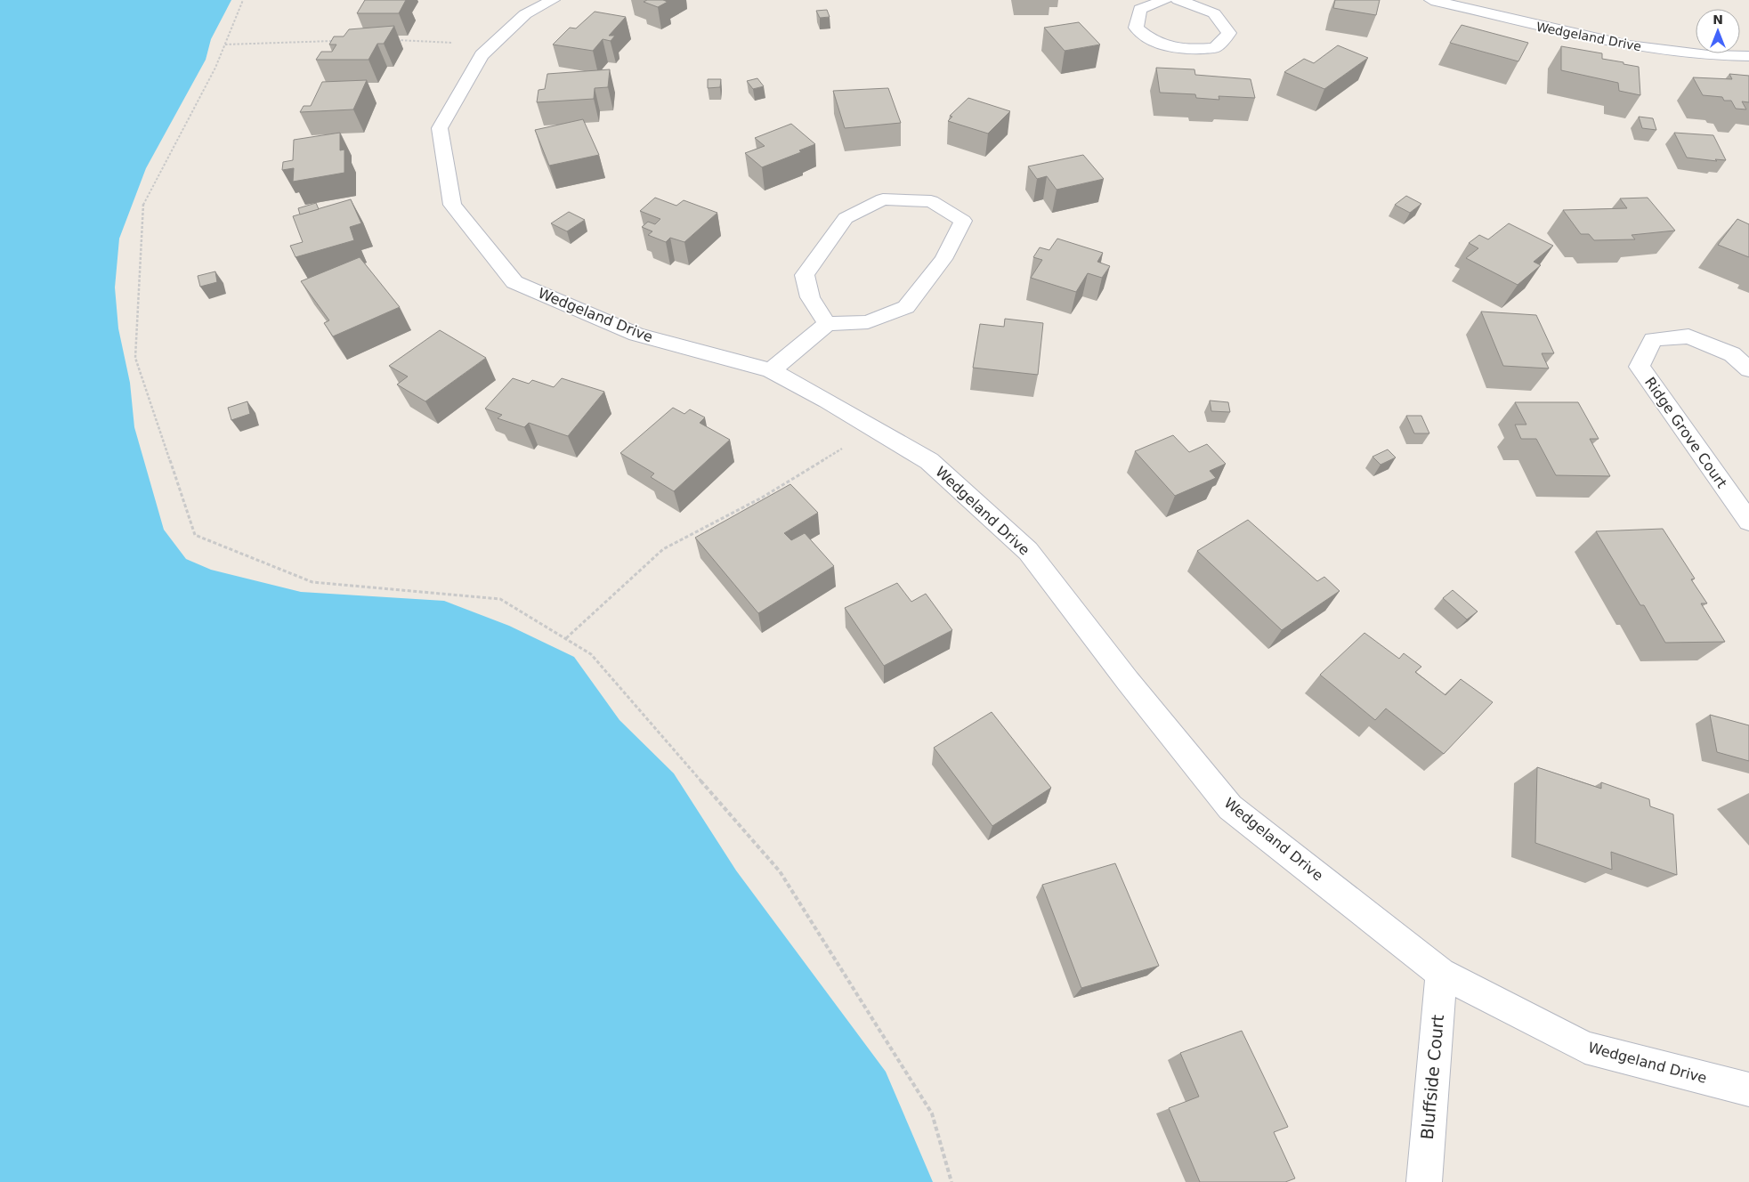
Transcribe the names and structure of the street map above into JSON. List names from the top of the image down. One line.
{"streets":{"street":["Wedgeland Drive","Ridge Grove Court","Bluffside Court"]},"crossings":[["Wedgeland Drive","Bluffside Court"]],"north":"top"}
